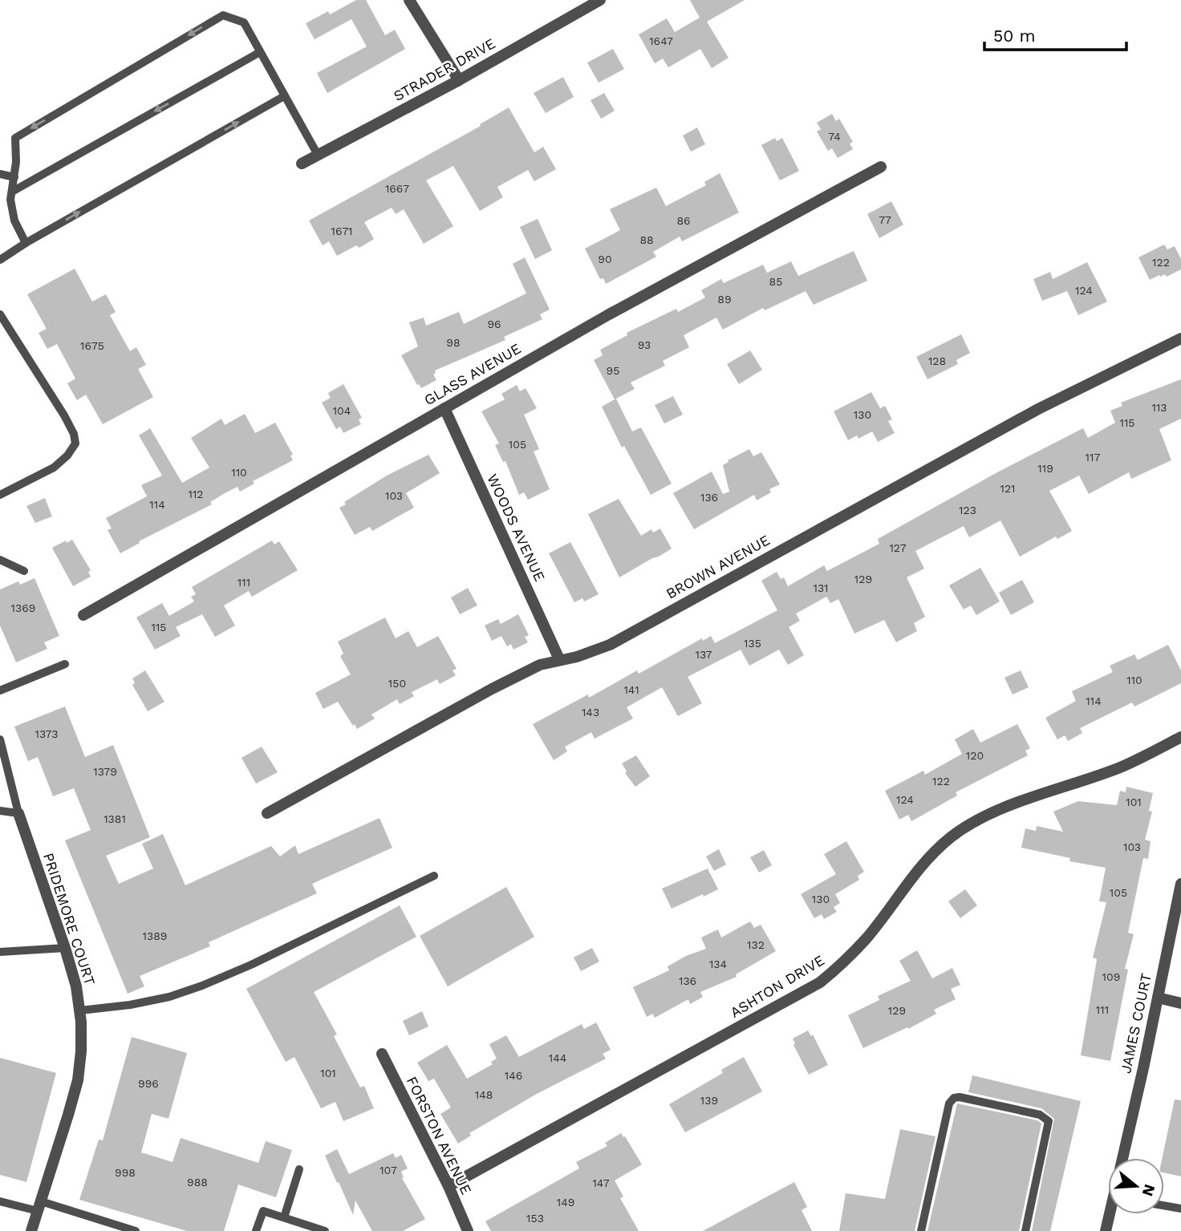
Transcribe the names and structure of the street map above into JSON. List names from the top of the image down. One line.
{"streets":{"street":["STRADER DRIVE","GLASS AVENUE","WOODS AVENUE","BROWN AVENUE","PRIDEMORE COURT","ASHTON DRIVE","JAMES COURT","FORSTON AVENUE"]},"crossings":[["GLASS AVENUE","WOODS AVENUE"],["WOODS AVENUE","BROWN AVENUE"],["ASHTON DRIVE","FORSTON AVENUE"]],"house_numbers":["1647","74","1667","77","86","1671","88","90","122","85","124","89","96","98","93","1675","128","95","113","104","130","115","105","117","119","110","121","112","103","136","114","123","127","129","111","131","1369","115","135","137","110","150","141","114","143","1373","120","1379","122","124","101","1381","103","105","130","1389","132","134","109","136","111","129","144","101","146","996","148","139","107","998","988","147","149","153"],"scale_bar":"50 m","north":"right"}
